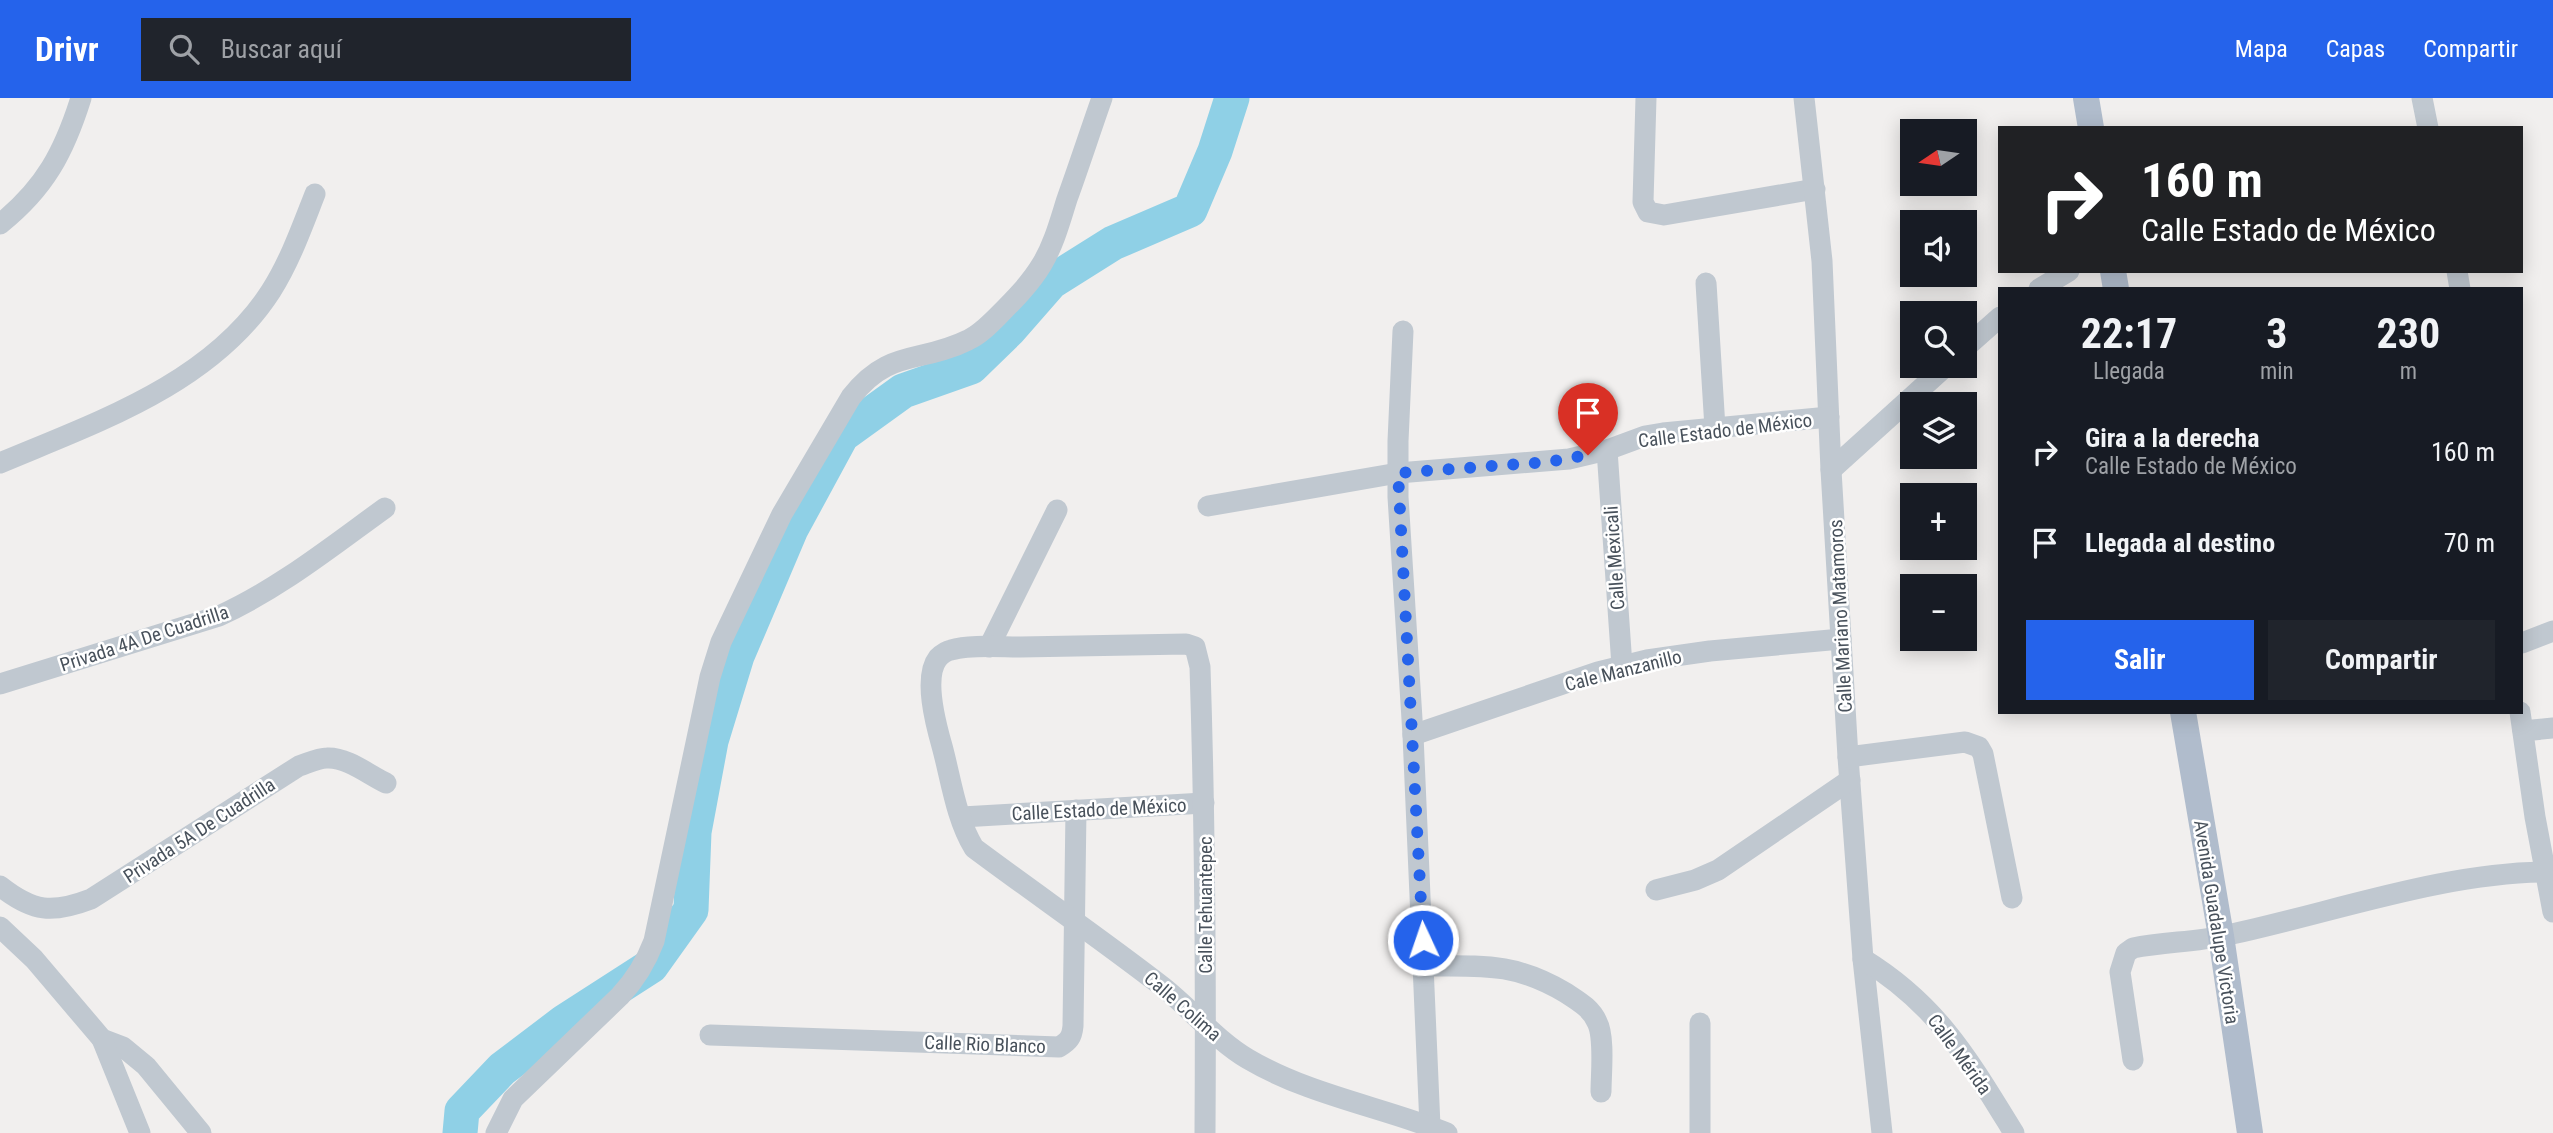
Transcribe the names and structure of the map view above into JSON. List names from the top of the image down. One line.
{"streets":{"main road":["Avenida Guadalupe Victoria"],"street":["Calle Estado de México","Calle Mexicali","Calle Mariano Matamoros","Privada 4A De Cuadrilla","Cale Manzanillo","Privada 5A De Cuadrilla","Calle Tehuantepec","Calle Colima","Calle Rio Blanco","Calle Mérida"]},"crossings":[["Calle Estado de México","Calle Mexicali"],["Calle Estado de México","Calle Mariano Matamoros"],["Calle Estado de México","Calle Tehuantepec"],["Calle Estado de México","Calle Colima"],["Calle Estado de México","Calle Rio Blanco"],["Calle Mexicali","Cale Manzanillo"],["Calle Mariano Matamoros","Cale Manzanillo"],["Calle Mariano Matamoros","Calle Mérida"],["Calle Tehuantepec","Calle Colima"],["Calle Colima","Calle Rio Blanco"]],"north":"left","page":{"header":"Drivr","search":"Buscar aquí","nav":["Mapa","Capas","Compartir"],"map_buttons":["+","−"],"turn":["160 m","Calle Estado de México"],"eta":["22:17","Llegada","3","min","230","m"],"list":[{"name":"Gira a la derecha","note":"Calle Estado de México","value":"160 m"},{"name":"Llegada al destino","value":"70 m"}],"buttons":["Salir","Compartir"]}}
